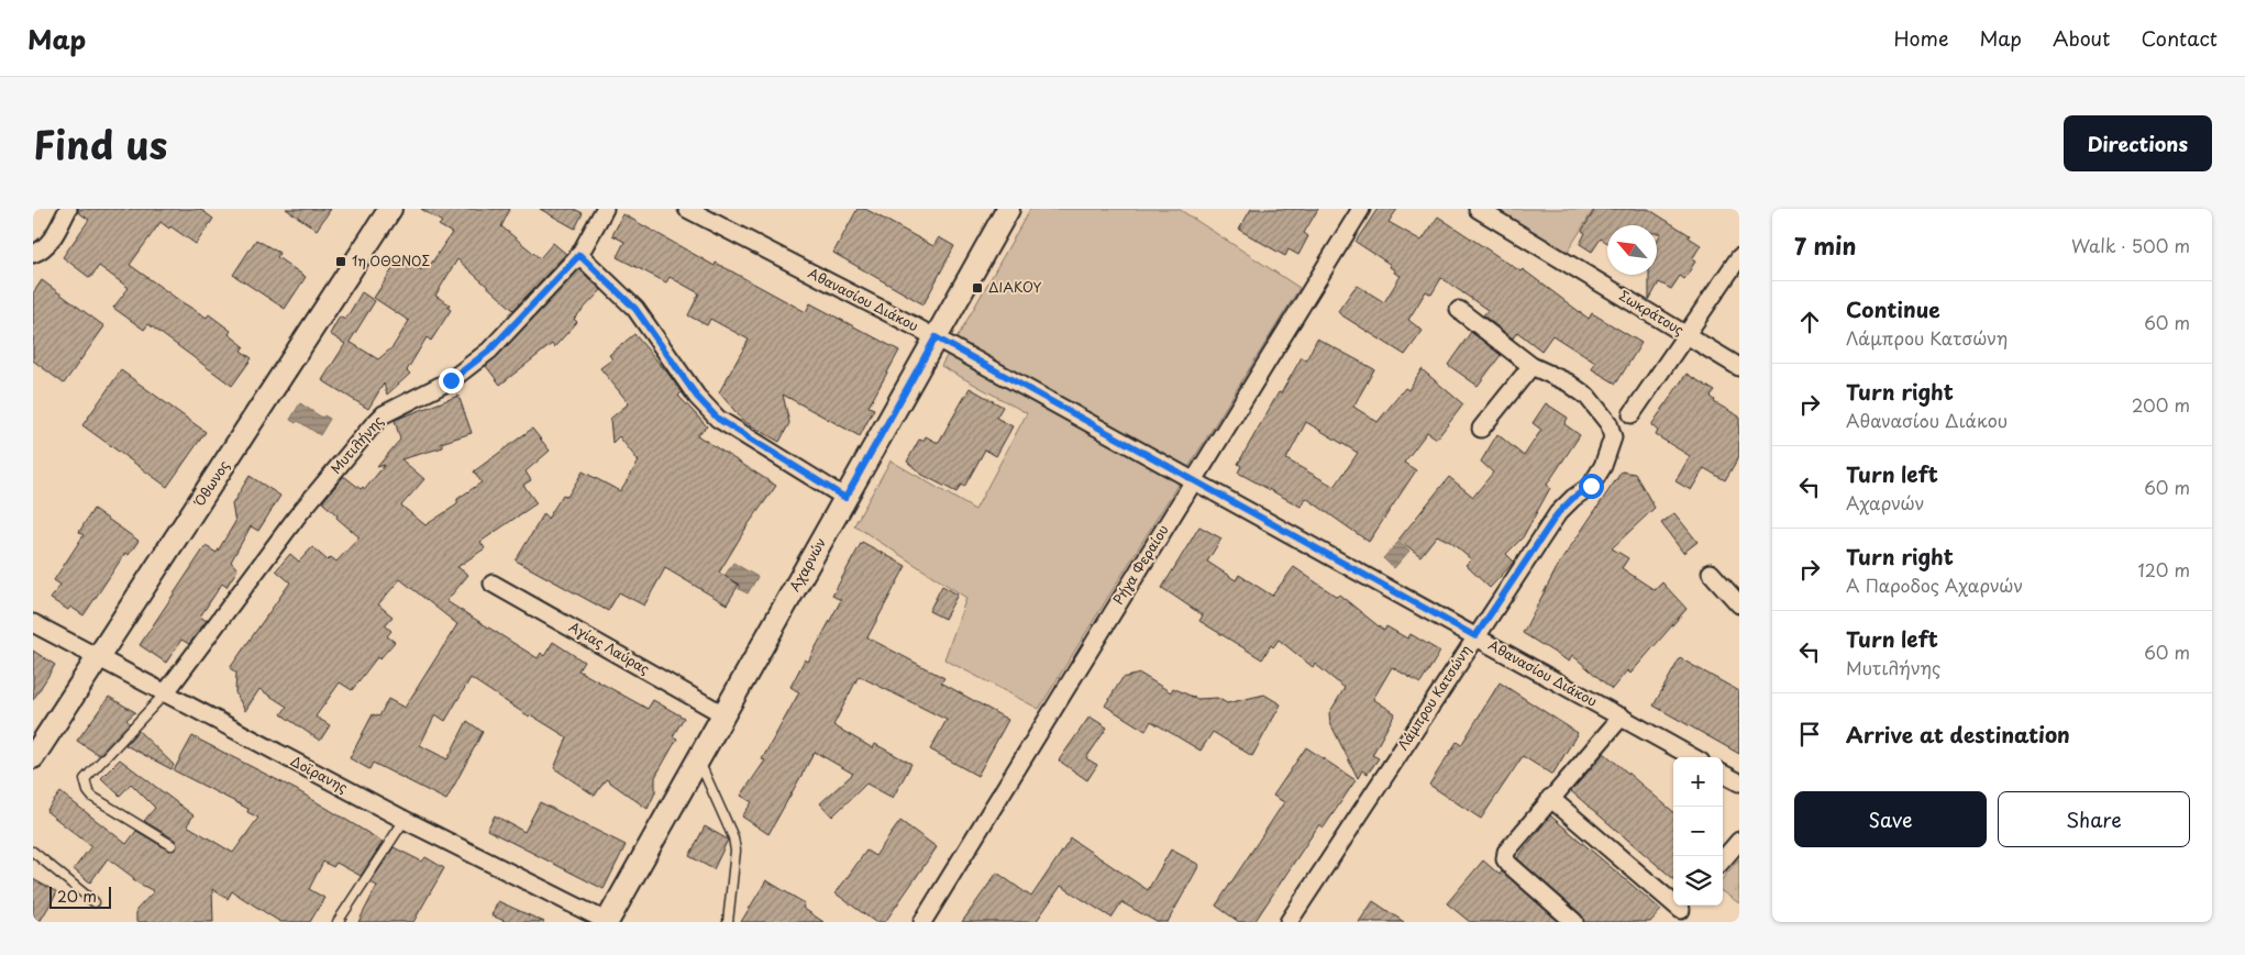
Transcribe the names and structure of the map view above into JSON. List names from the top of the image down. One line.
{"streets":{"street":["Αθανασίου Διάκου","Σωκράτους","Μυτιλήνης","Όθωνος","Αχαρνών","Ρήγα Φεραίου","Αγίας Λαύρας","Λάμπρου Κατσώνη","Δοϊρανης"]},"crossings":[["Αθανασίου Διάκου","Αχαρνών"],["Αθανασίου Διάκου","Ρήγα Φεραίου"],["Αθανασίου Διάκου","Λάμπρου Κατσώνη"],["Μυτιλήνης","Δοϊρανης"],["Όθωνος","Δοϊρανης"],["Αχαρνών","Αγίας Λαύρας"],["Αχαρνών","Δοϊρανης"]],"places":{"transit":["1η ΟΘΩΝΟΣ","ΔΙΑΚΟΥ"]},"scale_bar":"20 m","north":"top left","page":{"header":"Map","nav":["Home","Map","About","Contact"],"title":"Find us","buttons":["Directions",["Save","Share"]],"heading":["7 min","Walk · 500 m"],"list":[["Continue","Λάμπρου Κατσώνη","60 m"],["Turn right","Αθανασίου Διάκου","200 m"],["Turn left","Αχαρνών","60 m"],["Turn right","Α Παροδος Αχαρνών","120 m"],["Turn left","Μυτιλήνης","60 m"],"Arrive at destination"],"map_buttons":["+","−"],"scale":"20 m"}}
